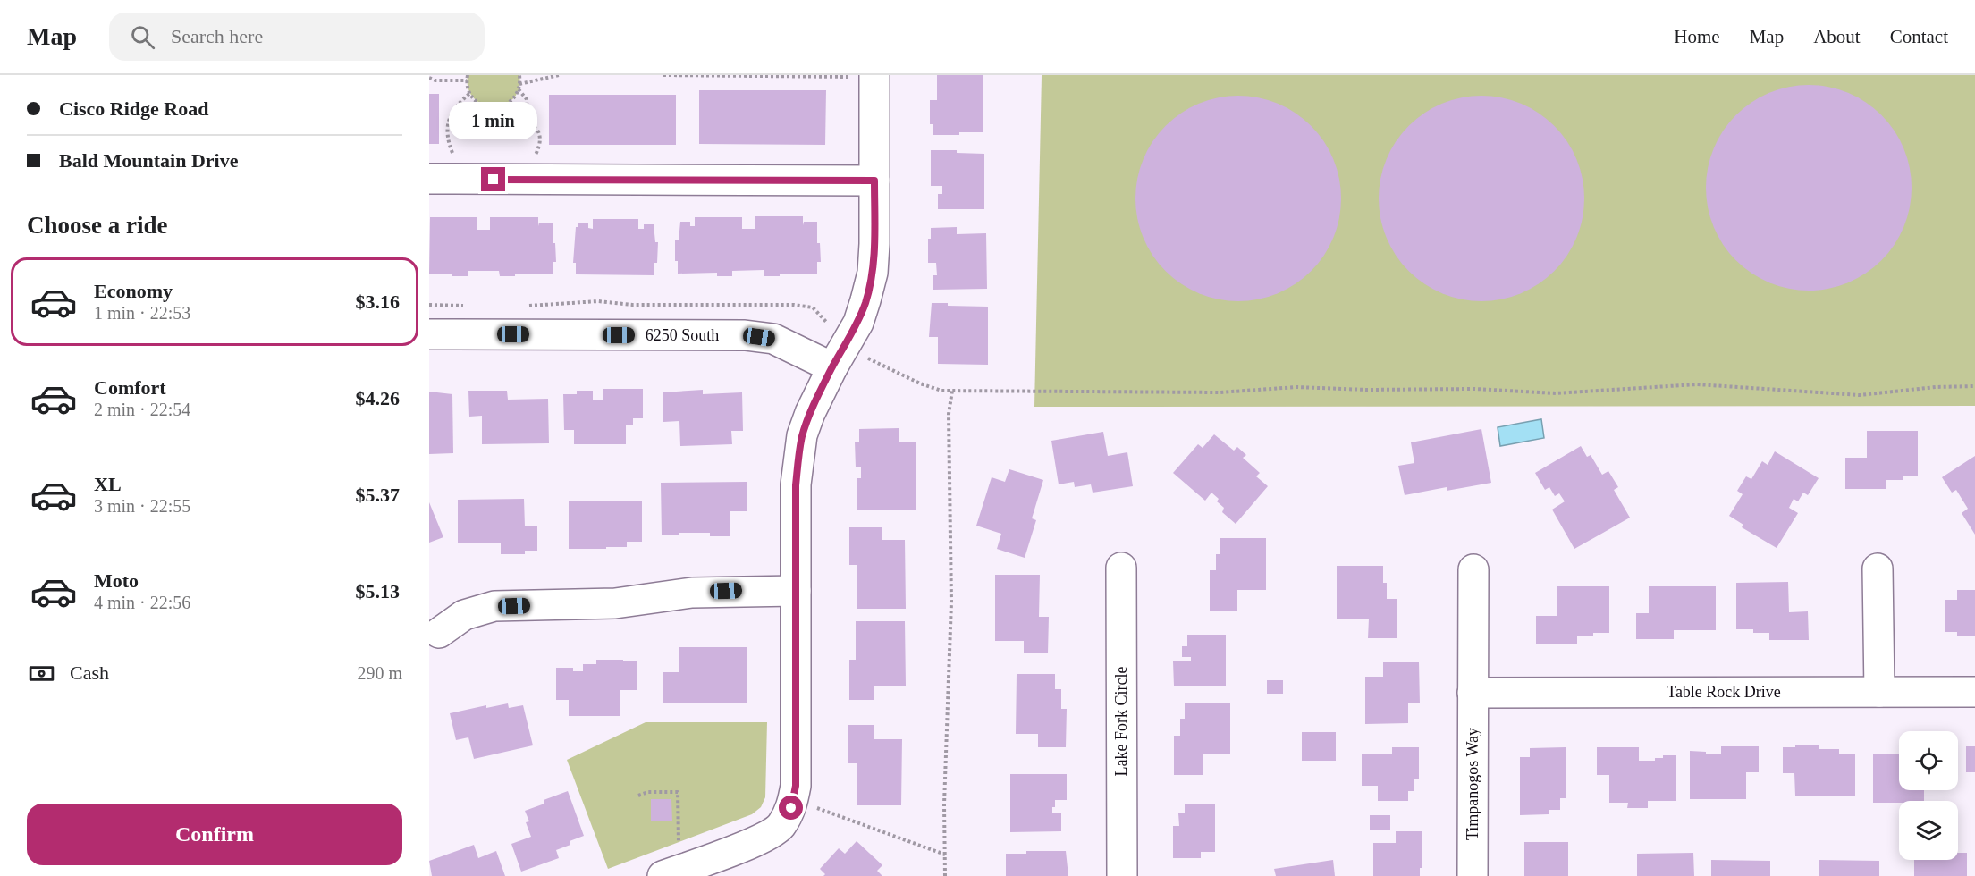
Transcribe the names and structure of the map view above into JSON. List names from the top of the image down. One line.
{"streets":{"street":["6250 South","Table Rock Drive","Lake Fork Circle","Timpanogos Way"]},"crossings":[["Table Rock Drive","Timpanogos Way"]],"page":{"header":"Map","search":"Search here","nav":["Home","Map","About","Contact"],"banner":["Cisco Ridge Road","Bald Mountain Drive"],"bubble":"1 min","heading":"Choose a ride","list":[{"name":"Economy","note":"1 min · 22:53","value":"$3.16"},{"name":"Comfort","note":"2 min · 22:54","value":"$4.26"},{"name":"XL","note":"3 min · 22:55","value":"$5.37"},{"name":"Moto","note":"4 min · 22:56","value":"$5.13"}],"pay":["Cash","290 m"],"buttons":"Confirm"}}
